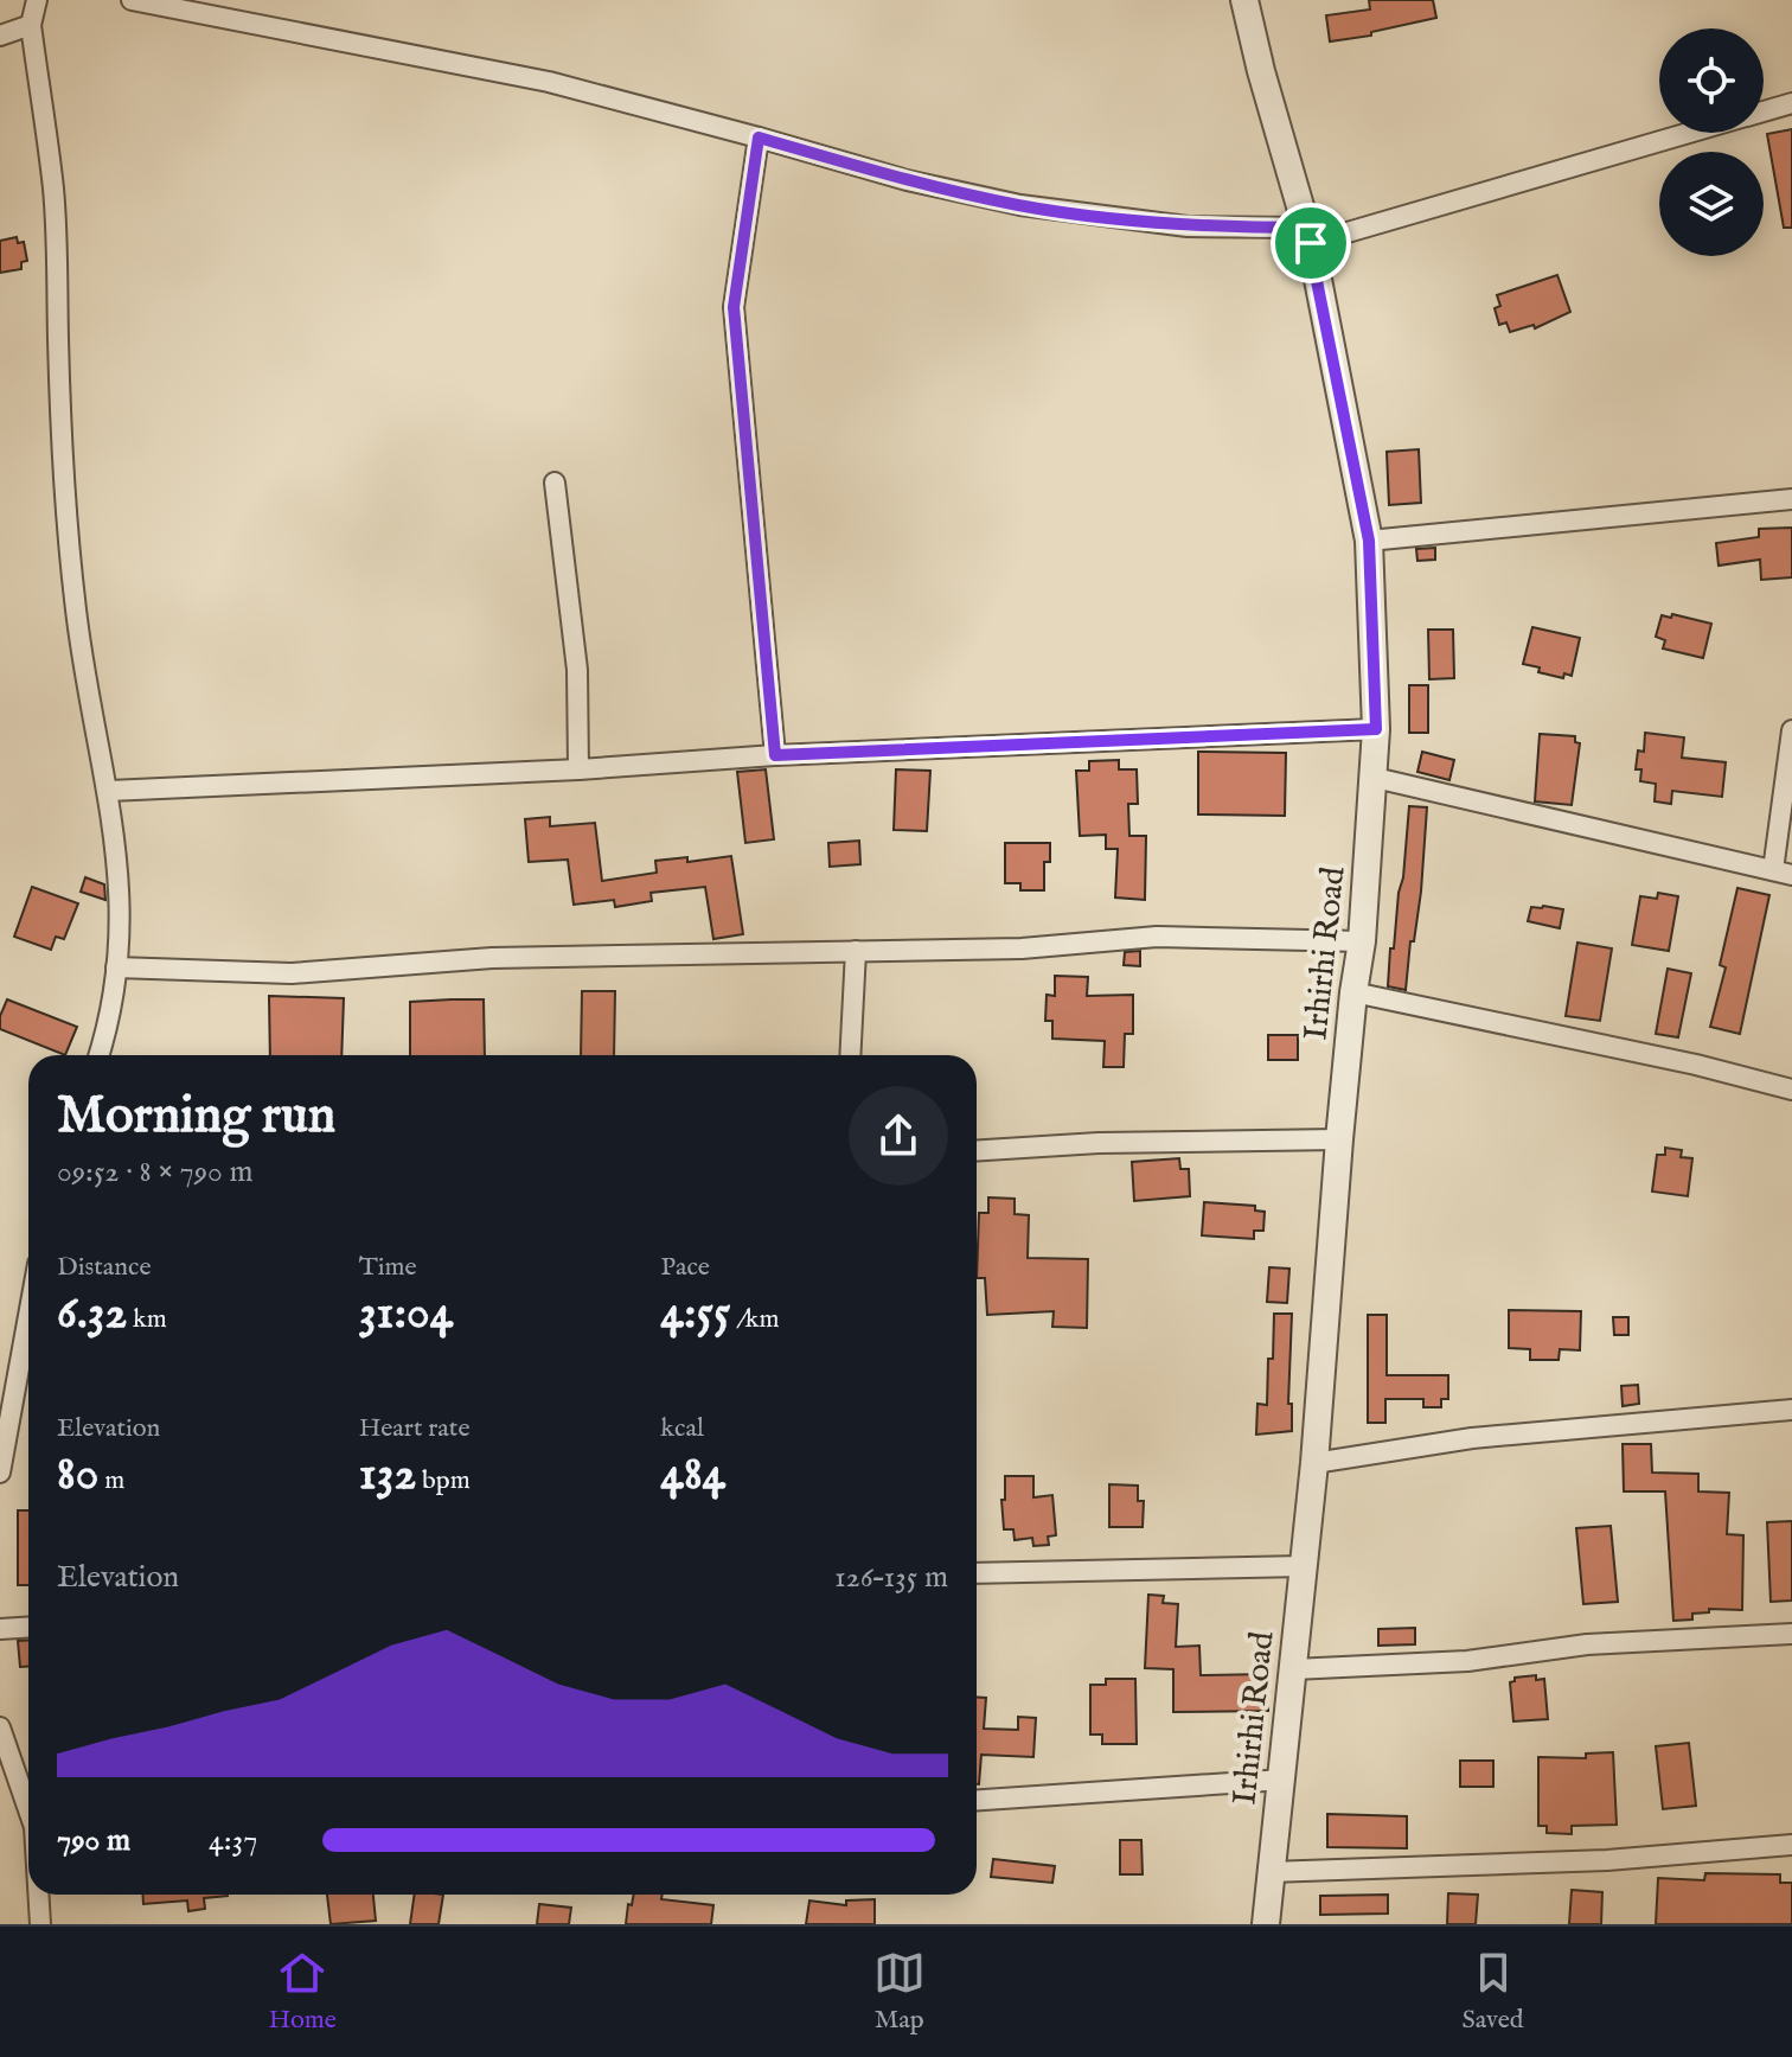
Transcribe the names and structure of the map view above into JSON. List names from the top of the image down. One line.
{"streets":{"street":["Irhirhi Road"]},"page":{"heading":["Morning run","09:52 · 8 × 790 m"],"stats":[["Distance","6.32 km"],["Time","31:04"],["Pace","4:55 /km"],["Elevation","80 m"],["Heart rate","132 bpm"],["kcal","484"]],"chart":["Elevation","126–135 m"],"list":[{"name":"790 m","note":"4:37"}],"tabs":["Home","Map","Saved"]}}
